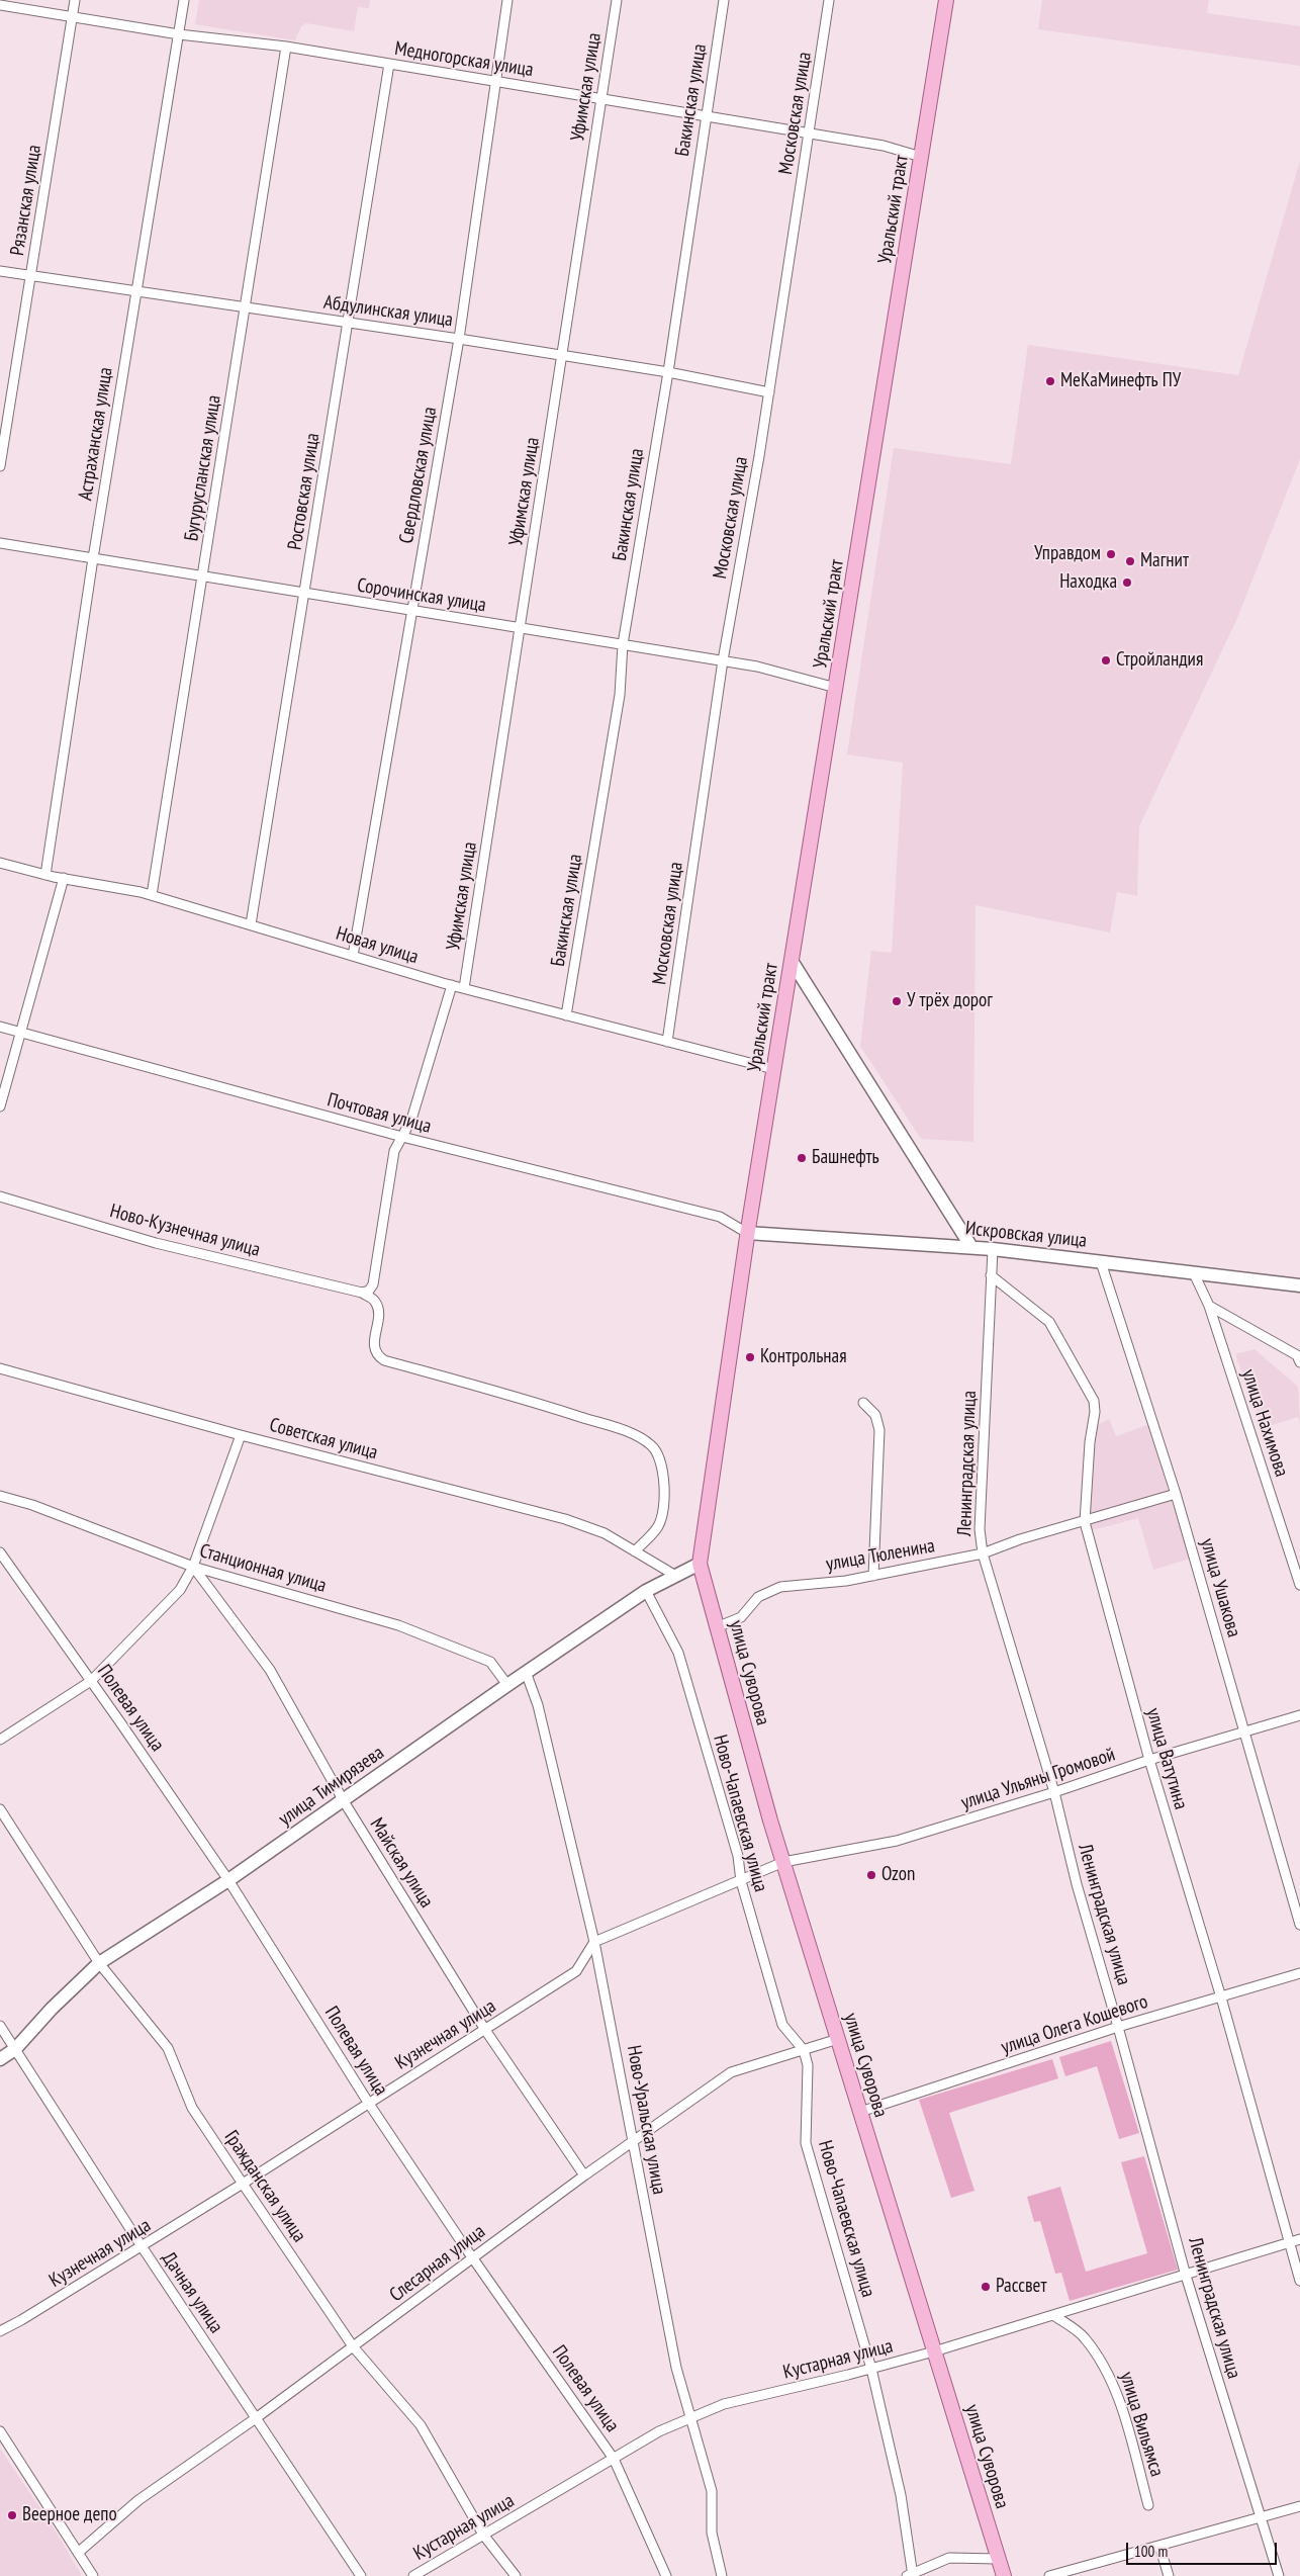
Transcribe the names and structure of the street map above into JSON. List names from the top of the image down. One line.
{"streets":{"main road":["Уральский тракт","Искровская улица","улица Суворова","улица Тимирязева"],"street":["Медногорская улица","Уфимская улица","Бакинская улица","Московская улица","Рязанская улица","Абдулинская улица","Астраханская улица","Бугурусланская улица","Свердловская улица","Ростовская улица","Сорочинская улица","Новая улица","Почтовая улица","Ново-Кузнечная улица","улица Нахимова","Советская улица","Ленинградская улица","улица Тюленина","Станционная улица","улица Ушакова","Полевая улица","улица Ватутина","улица Ульяны Громовой","Ново-Чапаевская улица","Майская улица","улица Олега Кошевого","Кузнечная улица","Ново-Уральская улица","Гражданская улица","Слесарная улица","Дачная улица","Кустарная улица","улица Вильямса"]},"crossings":[["Медногорская улица","Уфимская улица"],["Медногорская улица","Бакинская улица"],["Медногорская улица","Московская улица"],["Медногорская улица","Рязанская улица"],["Медногорская улица","Уральский тракт"],["Медногорская улица","Астраханская улица"],["Медногорская улица","Бугурусланская улица"],["Медногорская улица","Свердловская улица"],["Медногорская улица","Ростовская улица"],["Уфимская улица","Абдулинская улица"],["Уфимская улица","Сорочинская улица"],["Уфимская улица","Новая улица"],["Бакинская улица","Абдулинская улица"],["Бакинская улица","Сорочинская улица"],["Бакинская улица","Новая улица"],["Московская улица","Абдулинская улица"],["Московская улица","Сорочинская улица"],["Московская улица","Новая улица"],["Рязанская улица","Абдулинская улица"],["Уральский тракт","Сорочинская улица"],["Уральский тракт","Новая улица"],["Уральский тракт","Почтовая улица"],["Уральский тракт","Искровская улица"],["Уральский тракт","улица Суворова"],["Уральский тракт","улица Тимирязева"],["Абдулинская улица","Астраханская улица"],["Абдулинская улица","Бугурусланская улица"],["Абдулинская улица","Свердловская улица"],["Абдулинская улица","Ростовская улица"],["Астраханская улица","Сорочинская улица"],["Астраханская улица","Новая улица"],["Бугурусланская улица","Сорочинская улица"],["Бугурусланская улица","Новая улица"],["Свердловская улица","Сорочинская улица"],["Свердловская улица","Новая улица"],["Ростовская улица","Сорочинская улица"],["Ростовская улица","Новая улица"],["Почтовая улица","Искровская улица"],["Искровская улица","улица Нахимова"],["Искровская улица","Ленинградская улица"],["Искровская улица","улица Ушакова"],["Советская улица","улица Тимирязева"],["Ленинградская улица","улица Тюленина"],["Ленинградская улица","улица Ватутина"],["Ленинградская улица","улица Ульяны Громовой"],["Ленинградская улица","улица Олега Кошевого"],["Ленинградская улица","Кустарная улица"],["улица Тюленина","улица Ушакова"],["улица Тюленина","улица Суворова"],["улица Тюленина","улица Ватутина"],["Станционная улица","улица Тимирязева"],["Станционная улица","Майская улица"],["улица Ушакова","улица Ульяны Громовой"],["улица Суворова","улица Ульяны Громовой"],["улица Суворова","улица Тимирязева"],["улица Суворова","улица Олега Кошевого"],["улица Суворова","Слесарная улица"],["улица Суворова","Кустарная улица"],["Полевая улица","улица Тимирязева"],["Полевая улица","Кузнечная улица"],["Полевая улица","Слесарная улица"],["Полевая улица","Кустарная улица"],["улица Ватутина","улица Ульяны Громовой"],["улица Ватутина","улица Олега Кошевого"],["улица Ватутина","Кустарная улица"],["улица Тимирязева","Ново-Чапаевская улица"],["улица Тимирязева","Майская улица"],["улица Тимирязева","Ново-Уральская улица"],["улица Тимирязева","Гражданская улица"],["улица Тимирязева","Дачная улица"],["Ново-Чапаевская улица","Слесарная улица"],["Ново-Чапаевская улица","Кустарная улица"],["Майская улица","Кузнечная улица"],["Майская улица","Слесарная улица"],["Кузнечная улица","Ново-Уральская улица"],["Кузнечная улица","Гражданская улица"],["Кузнечная улица","Дачная улица"],["Ново-Уральская улица","Слесарная улица"],["Ново-Уральская улица","Кустарная улица"],["Гражданская улица","Слесарная улица"],["Гражданская улица","Кустарная улица"],["Слесарная улица","Дачная улица"],["Кустарная улица","улица Вильямса"]],"places":["МеКаМинефть ПУ","Управдом","Магнит","Находка","Стройландия","У трёх дорог","Башнефть","Контрольная","Ozon","Рассвет","Веерное депо"],"scale_bar":"100 m"}
